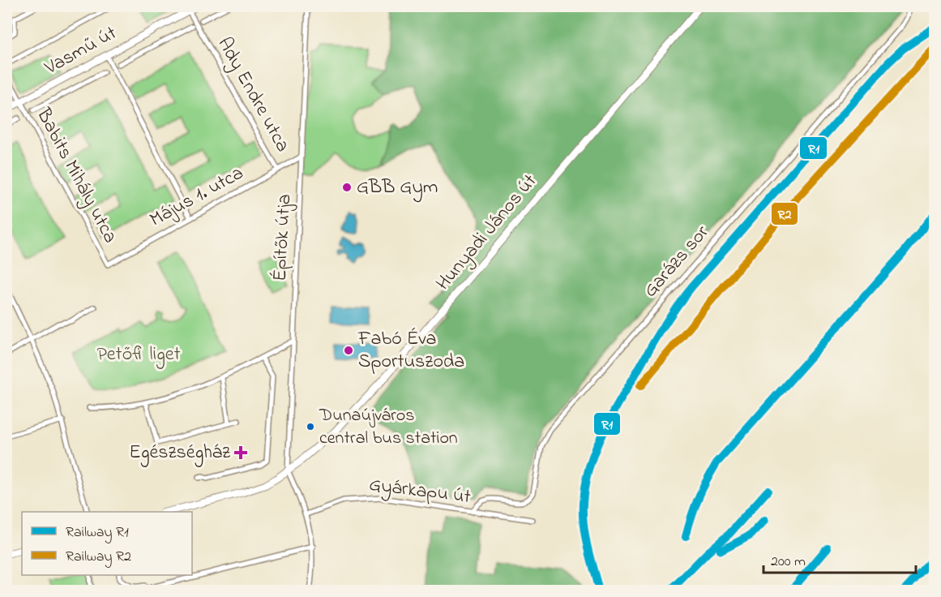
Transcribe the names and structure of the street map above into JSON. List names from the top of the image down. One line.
{"streets":{"street":["Vasmű út","Ady Endre utca","Babits Mihály utca","Május 1. utca","Hunyadi János út","Építők útja","Garázs sor","Gyárkapu út"]},"crossings":[["Vasmű út","Ady Endre utca"],["Vasmű út","Babits Mihály utca"],["Ady Endre utca","Május 1. utca"],["Babits Mihály utca","Május 1. utca"],["Május 1. utca","Építők útja"],["Hunyadi János út","Építők útja"],["Garázs sor","Gyárkapu út"]],"parks":["Petőfi liget"],"places":{"other":["GBB Gym","Fabó Éva Sportuszoda","Dunaújváros central bus station"],"health":["Egészségház"]},"lines":["rail line R1","rail line R2"],"legend":["Railway R1","Railway R2"],"scale_bar":"200 m"}
